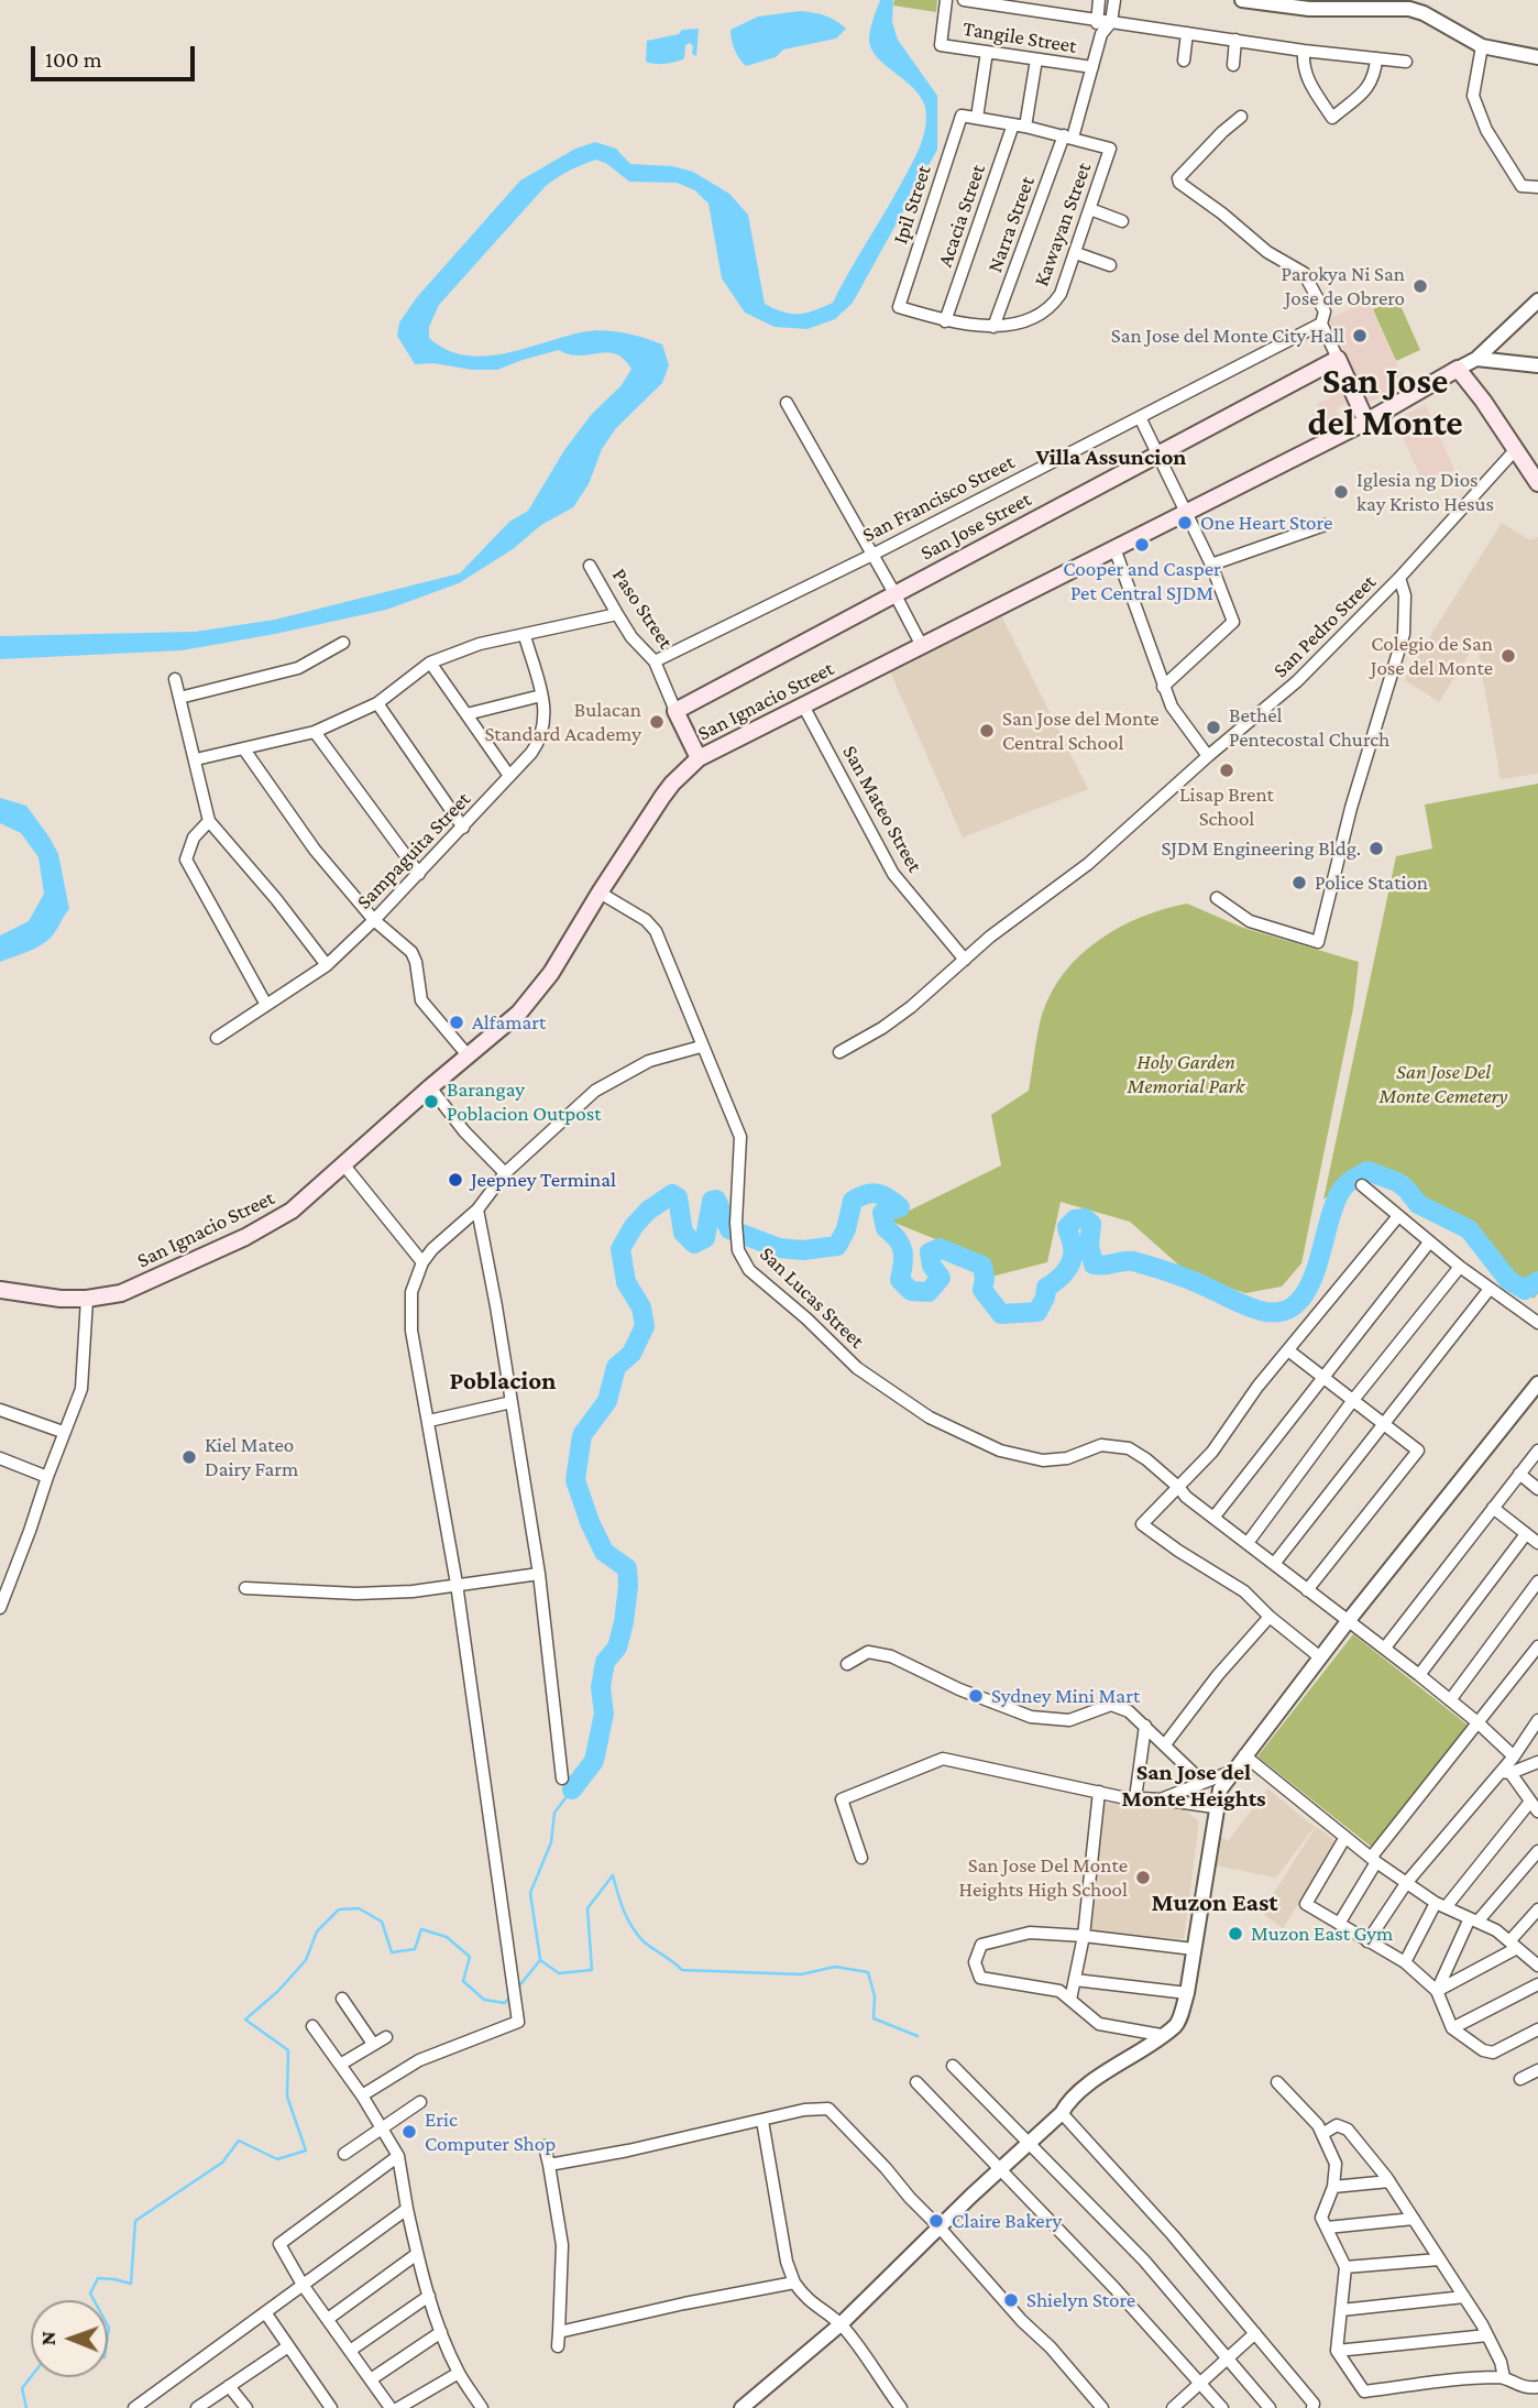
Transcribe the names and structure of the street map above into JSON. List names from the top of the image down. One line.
{"streets":{"main road":["San Jose Street","Paso Street","San Ignacio Street"],"street":["Tangile Street","Ipil Street","Acacia Street","Narra Street","Kawayan Street","San Francisco Street","San Pedro Street","San Mateo Street","Sampaguita Street","San Lucas Street"]},"crossings":[["Tangile Street","Acacia Street"],["Tangile Street","Narra Street"],["Ipil Street","Acacia Street"],["Narra Street","Kawayan Street"],["San Francisco Street","Paso Street"],["San Jose Street","Paso Street"],["Paso Street","San Ignacio Street"],["San Pedro Street","San Mateo Street"],["San Ignacio Street","San Mateo Street"],["San Ignacio Street","San Lucas Street"]],"districts":["San Jose del Monte","Villa Assuncion","Poblacion","San Jose del Monte Heights","Muzon East"],"parks":["Holy Garden Memorial Park","San Jose Del Monte Cemetery"],"places":["Parokya Ni San Jose de Obrero","San Jose del Monte City Hall","Iglesia ng Dios kay Kristo Hesus","One Heart Store","Cooper and Casper Pet Central SJDM","Colegio de San Jose del Monte","Bulacan Standard Academy","Bethel Pentecostal Church","San Jose del Monte Central School","Lisap Brent School","SJDM Engineering Bldg.","Police Station","Alfamart","Barangay Poblacion Outpost","Jeepney Terminal","Kiel Mateo Dairy Farm","Sydney Mini Mart","San Jose Del Monte Heights High School","Muzon East Gym","Eric Computer Shop","Claire Bakery","Shielyn Store"],"scale_bar":"100 m","north":"left"}
